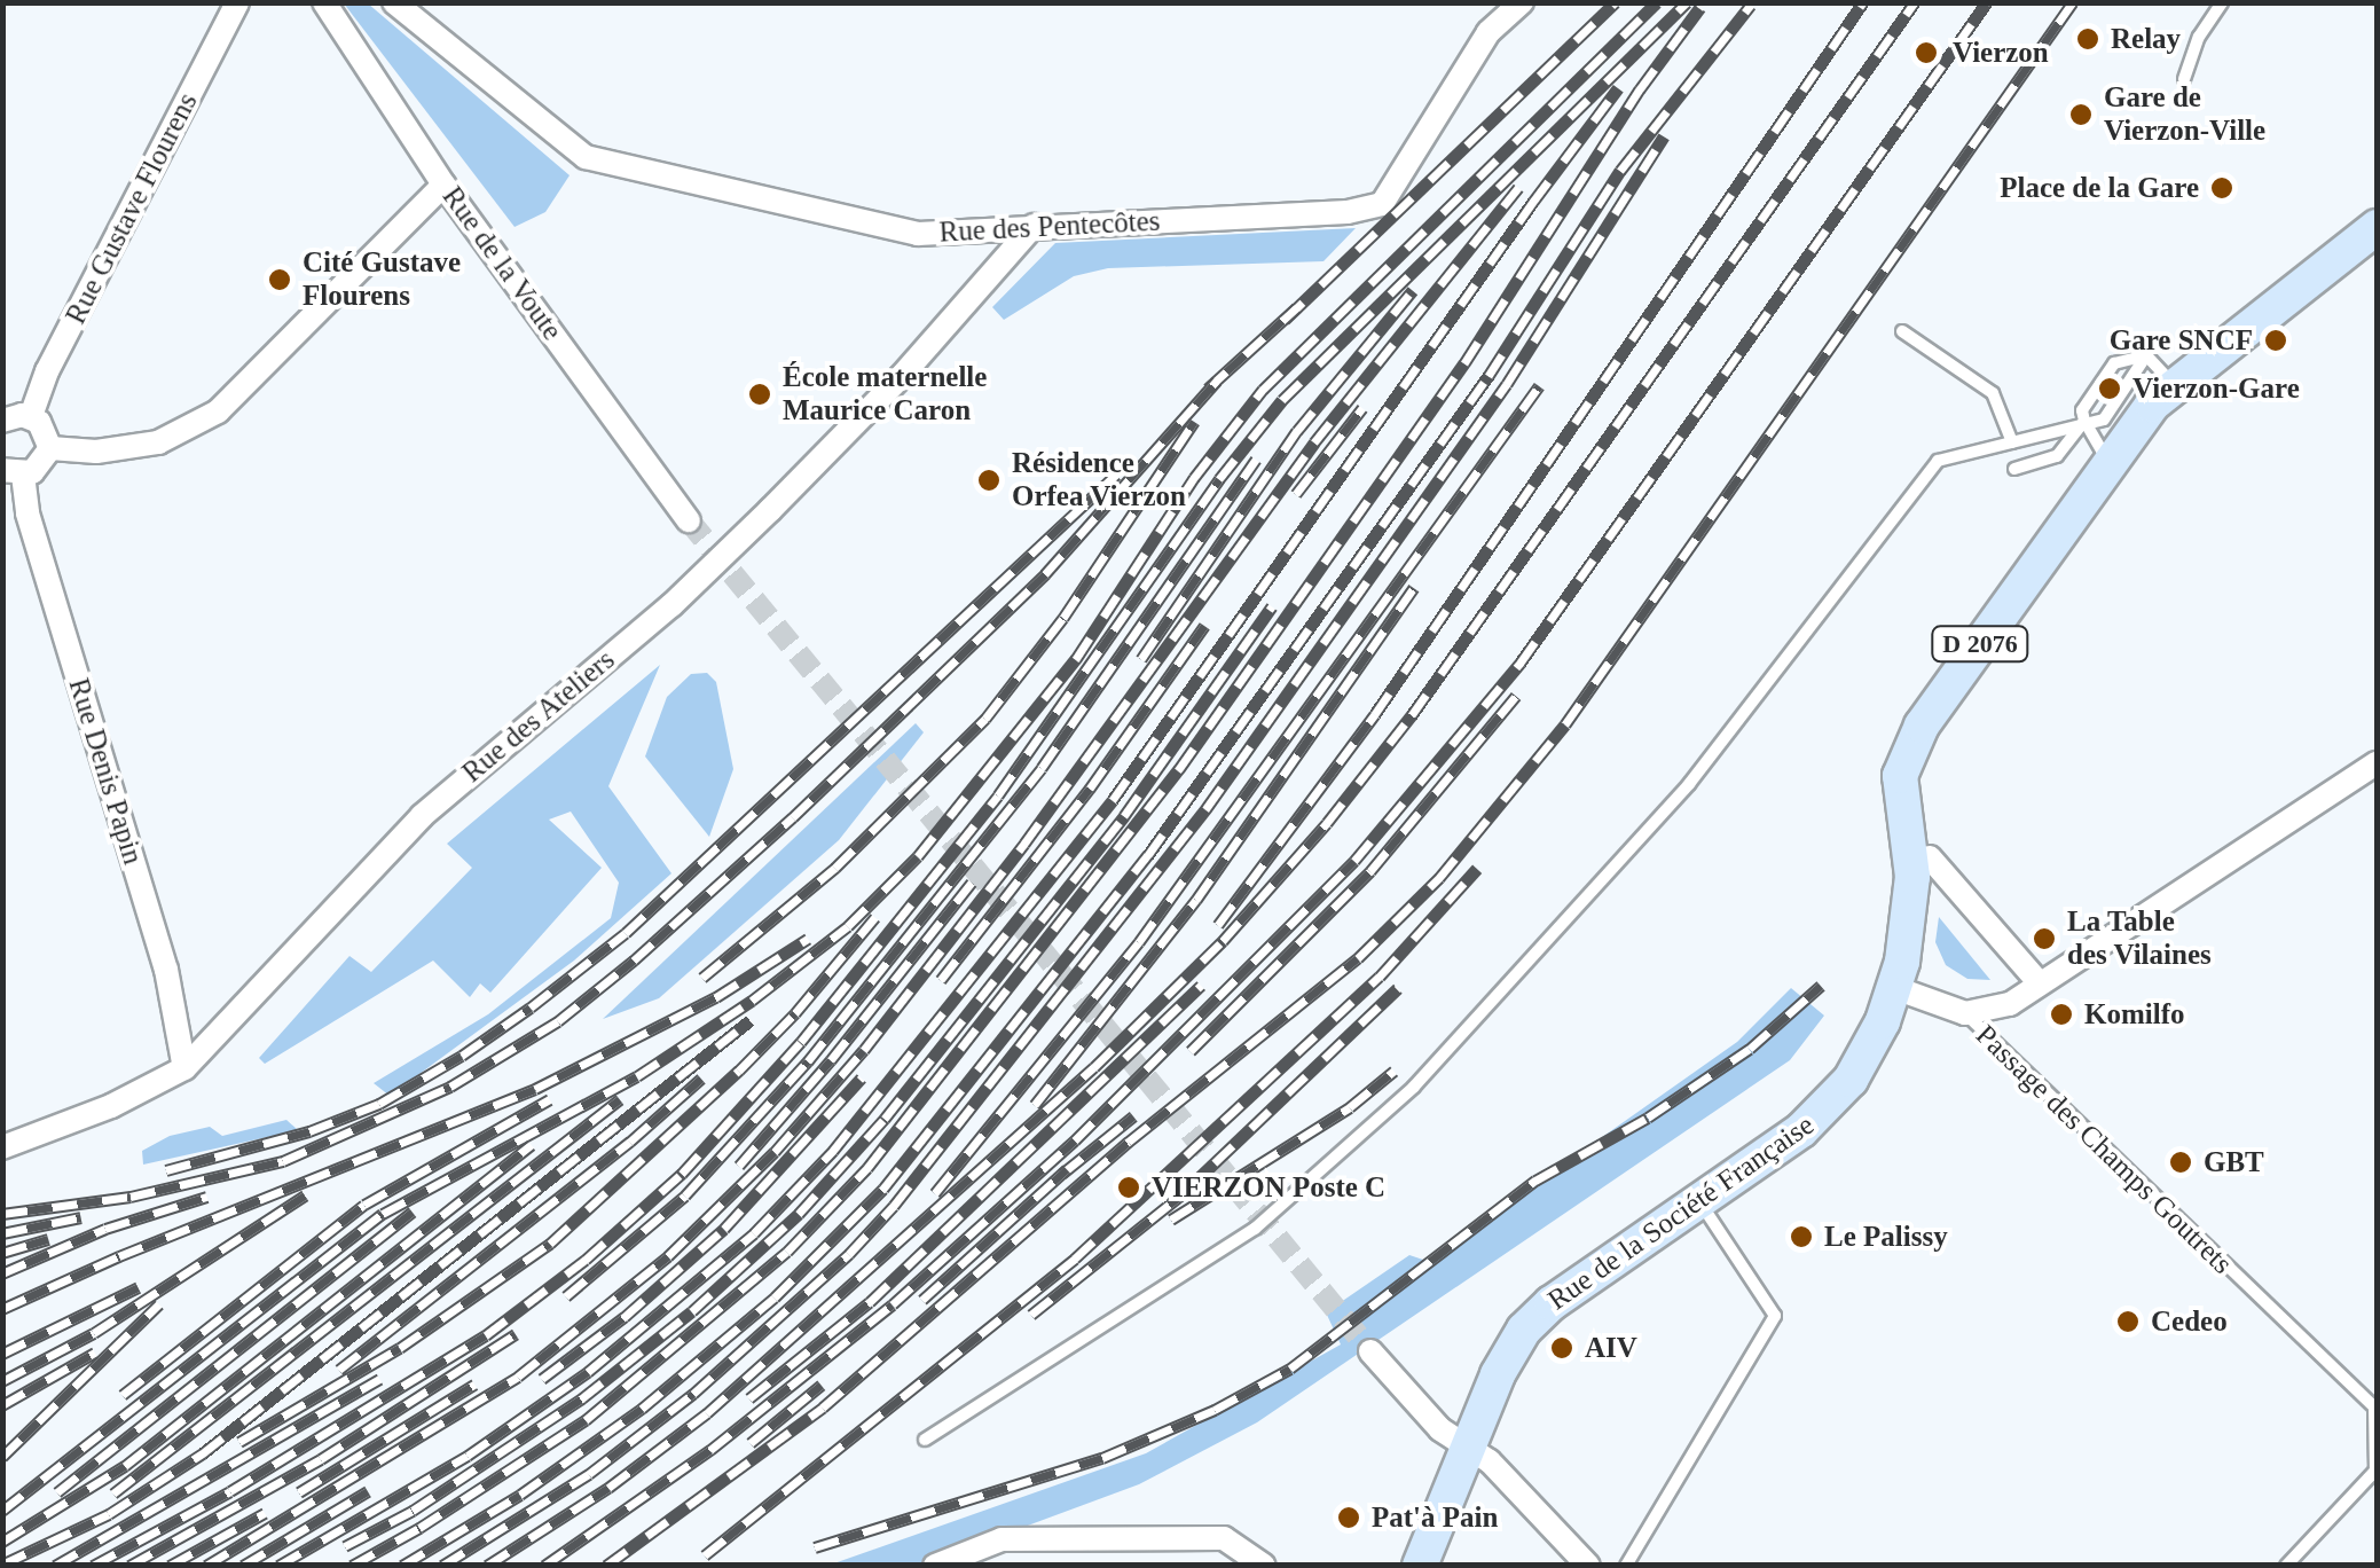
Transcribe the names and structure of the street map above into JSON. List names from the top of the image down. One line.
{"streets":{"main road":["D 2076","Rue de la Société Française"],"street":["Rue Gustave Flourens","Rue des Pentecôtes","Rue de la Voute","Rue des Ateliers","Rue Denis Papin"],"lane":["Passage des Champs Goutrets"]},"crossings":[["Rue des Pentecôtes","Rue des Ateliers"],["D 2076","Rue de la Société Française"],["Rue des Ateliers","Rue Denis Papin"]],"places":["Relay","Vierzon","Gare de Vierzon-Ville","Place de la Gare","Cité Gustave Flourens","Gare SNCF","Vierzon-Gare","École maternelle Maurice Caron","Résidence Orfea Vierzon","La Table des Vilaines","Komilfo","GBT","VIERZON Poste C","Le Palissy","Cedeo","AIV","Pat'à Pain"]}
